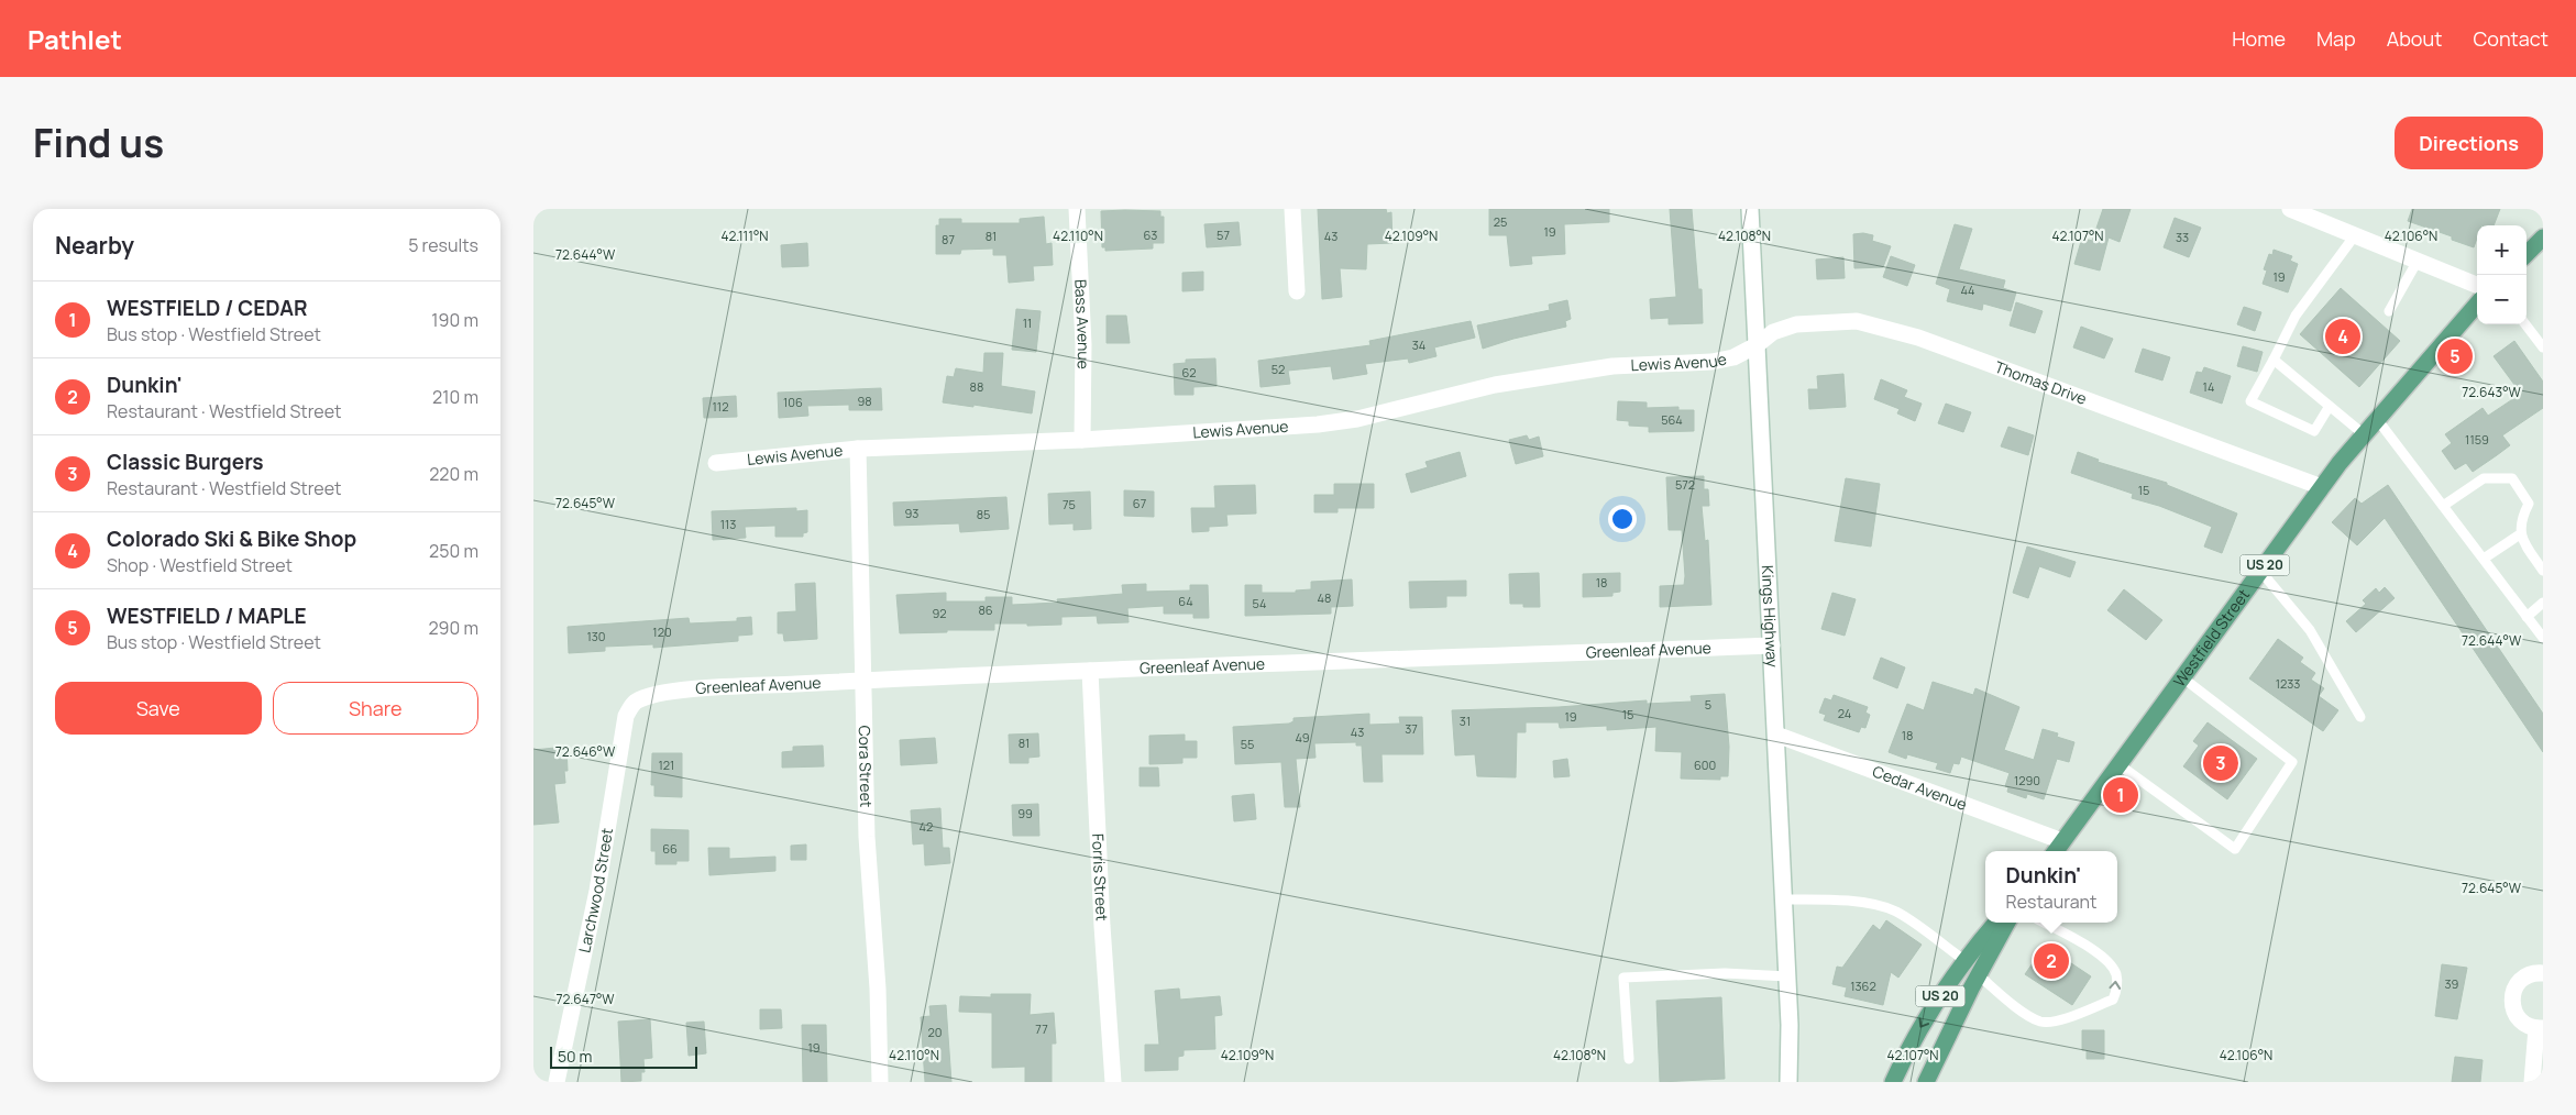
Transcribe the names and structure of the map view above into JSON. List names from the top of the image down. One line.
{"streets":{"main road":["US 20","Westfield Street"],"street":["Bass Avenue","Lewis Avenue","Thomas Drive","Kings Highway","Greenleaf Avenue","Cora Street","Cedar Avenue","Forris Street","Larchwood Street"]},"crossings":[["Bass Avenue","Lewis Avenue"],["Lewis Avenue","Thomas Drive"],["Lewis Avenue","Kings Highway"],["Lewis Avenue","Cora Street"],["Thomas Drive","Kings Highway"],["Thomas Drive","Westfield Street"],["Kings Highway","Greenleaf Avenue"],["Kings Highway","Cedar Avenue"],["Westfield Street","Cedar Avenue"],["Greenleaf Avenue","Cora Street"],["Greenleaf Avenue","Forris Street"],["Greenleaf Avenue","Larchwood Street"]],"house_numbers":["25","19","63","57","81","43","33","87","19","44","11","34","52","62","88","14","98","106","112","564","1159","572","15","67","75","93","85","113","18","48","64","54","86","92","120","130","1233","5","24","15","19","31","37","43","18","49","81","55","121","600","1290","99","42","66","39","1362","77","20","19"],"scale_bar":"50 m","page":{"header":"Pathlet","nav":["Home","Map","About","Contact"],"title":"Find us","buttons":["Directions",["Save","Share"]],"heading":["Nearby","5 results"],"map_buttons":["+","−"],"list":[{"mark":"1","name":"WESTFIELD / CEDAR","note":"Bus stop · Westfield Street","value":"190 m"},{"mark":"2","name":"Dunkin'","note":"Restaurant · Westfield Street","value":"210 m"},{"mark":"3","name":"Classic Burgers","note":"Restaurant · Westfield Street","value":"220 m"},{"mark":"4","name":"Colorado Ski & Bike Shop","note":"Shop · Westfield Street","value":"250 m"},{"mark":"5","name":"WESTFIELD / MAPLE","note":"Bus stop · Westfield Street","value":"290 m"}],"pins":["4","5","3","1","2"],"popup":["Dunkin'","Restaurant"],"scale":"50 m"},"coordinates":["42.111°N","42.110°N","42.109°N","42.108°N","42.107°N","42.106°N","72.644°W","72.643°W","72.645°W","72.646°W","72.647°W"]}
